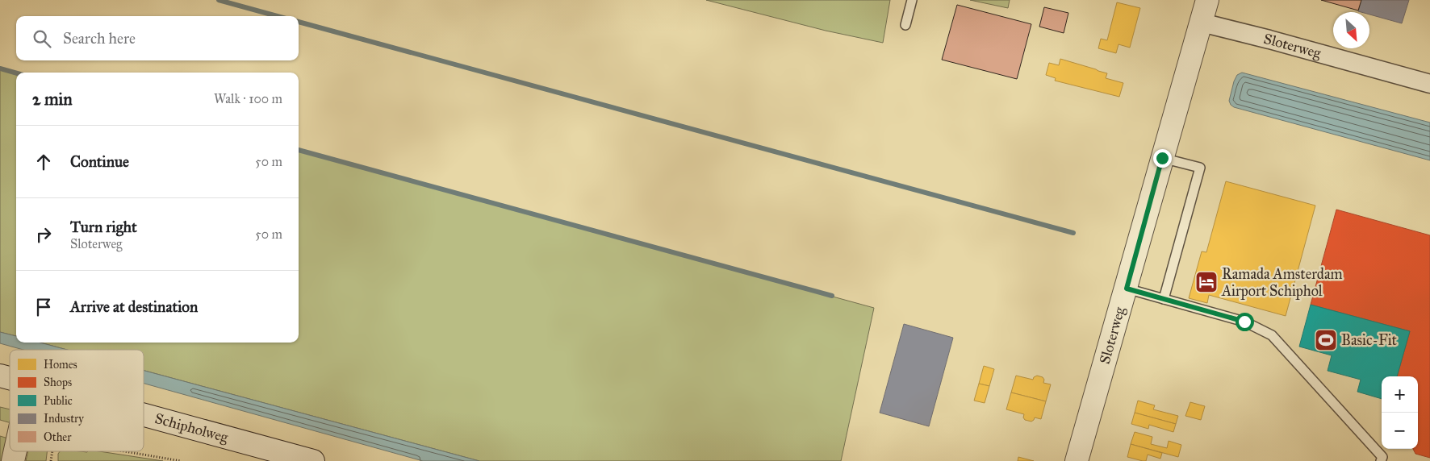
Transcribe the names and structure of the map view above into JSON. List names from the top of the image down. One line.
{"streets":{"street":["Sloterweg","Schipholweg"]},"places":{"hotel":["Ramada Amsterdam Airport Schiphol"],"sports":["Basic-Fit"]},"legend":["Homes","Shops","Public","Industry","Other"],"north":"bottom right","page":{"search":"Search here","heading":["2 min","Walk · 100 m"],"list":[["Continue","50 m"],["Turn right","Sloterweg","50 m"],"Arrive at destination"],"map_buttons":["+","−"]}}
